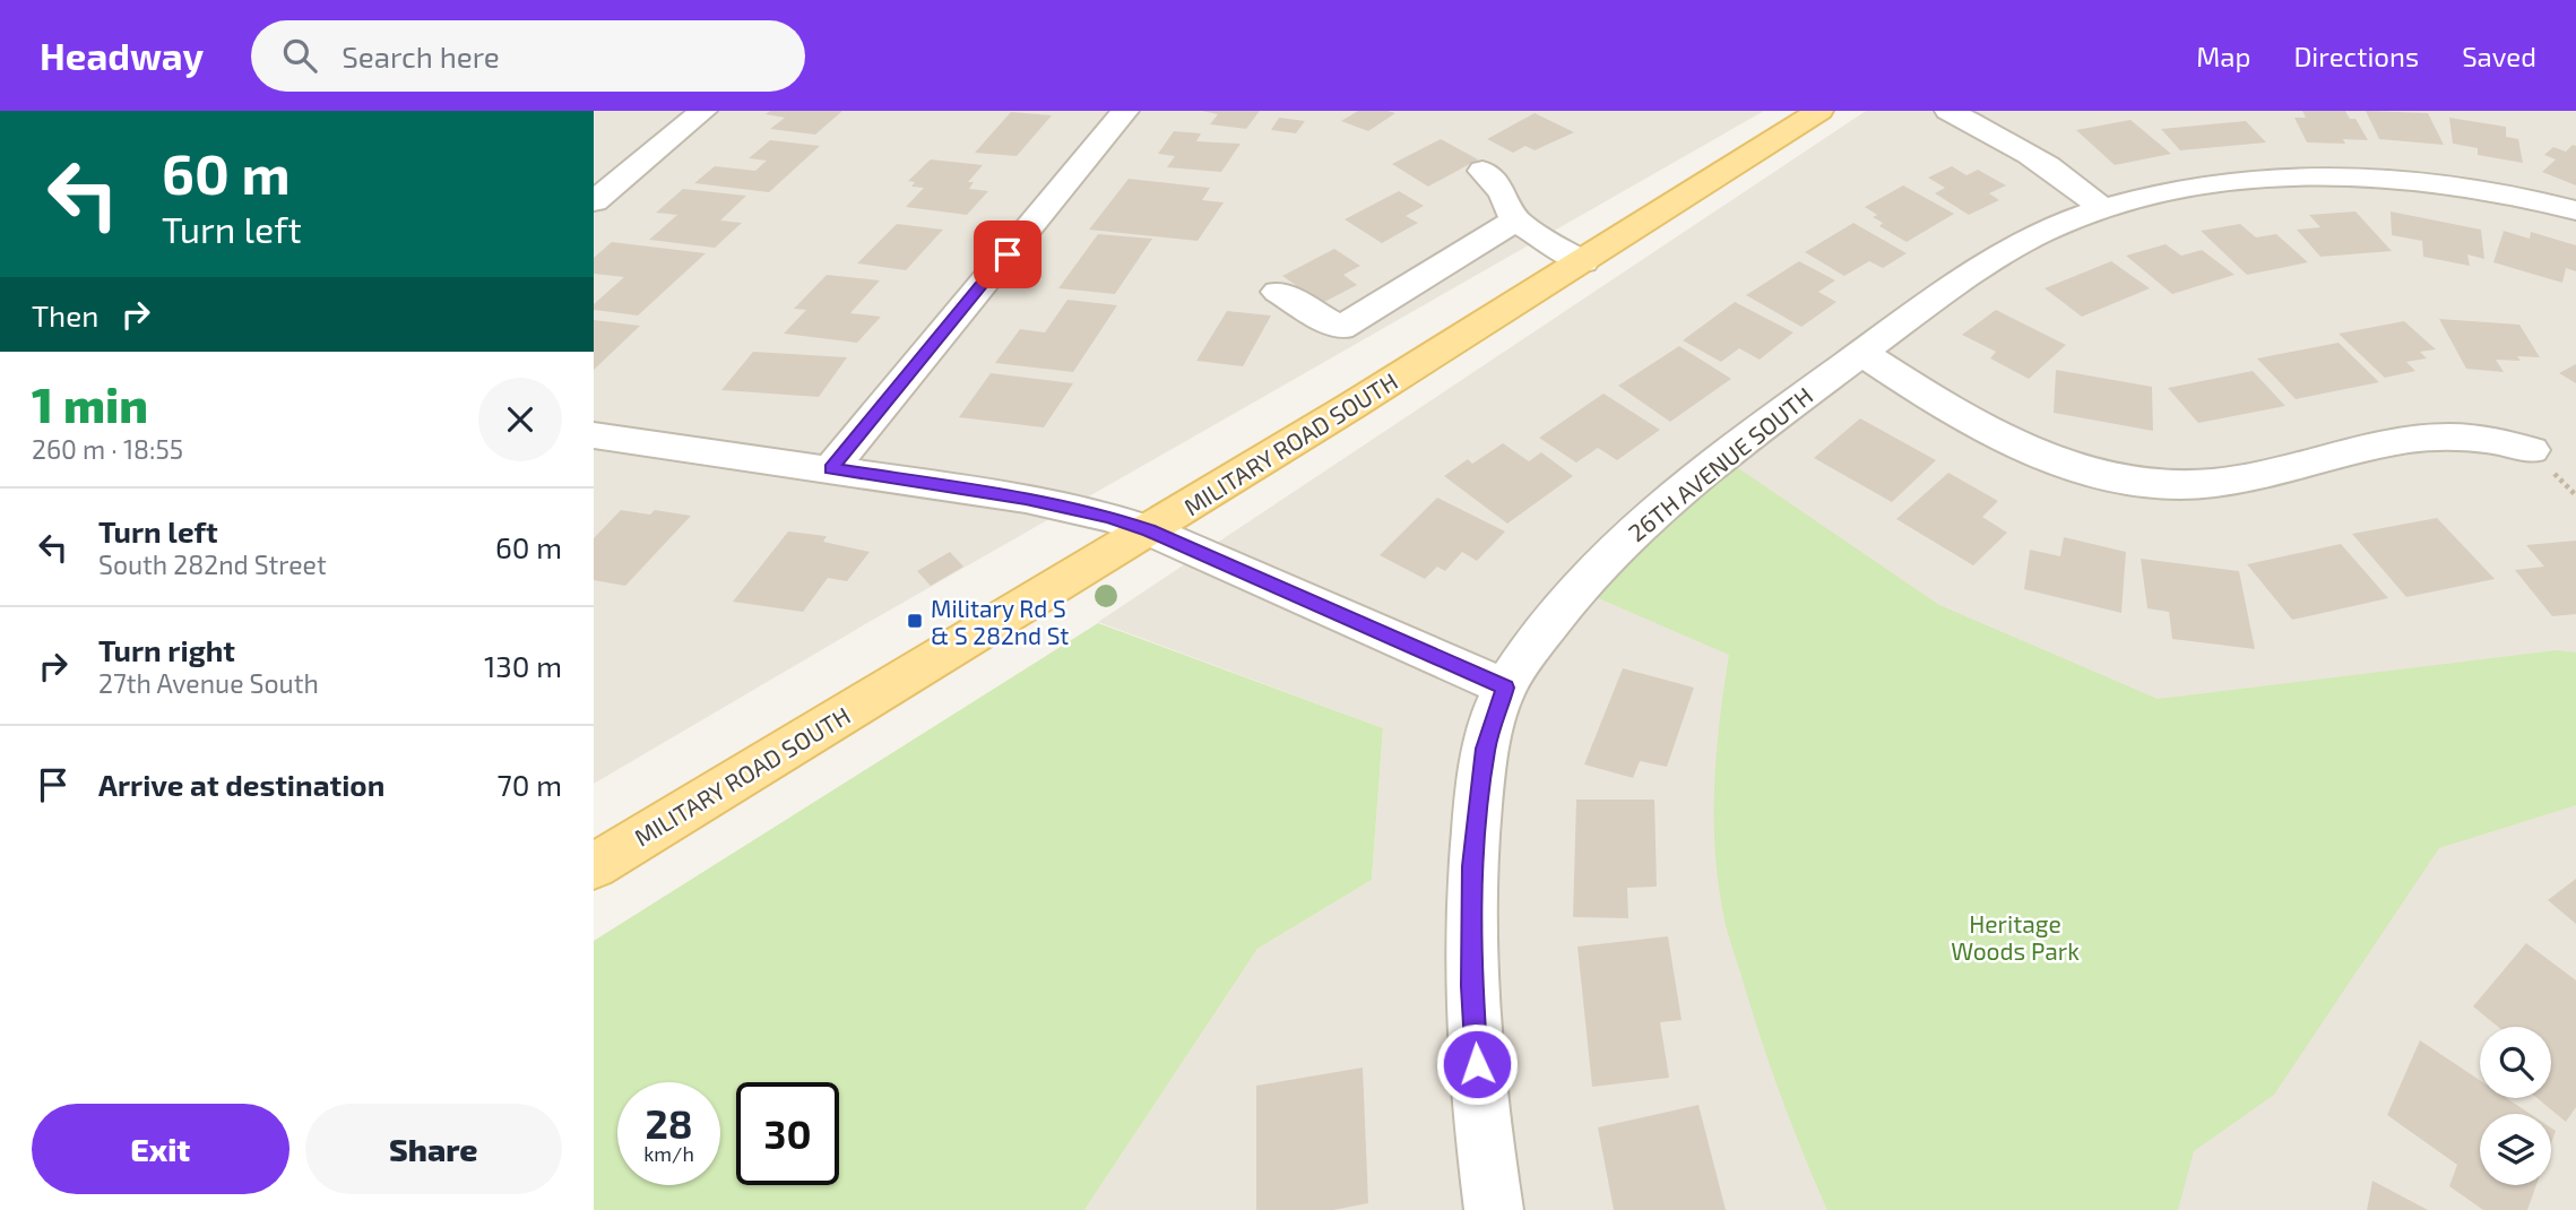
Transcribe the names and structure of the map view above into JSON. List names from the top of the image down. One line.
{"streets":{"main road":["MILITARY ROAD SOUTH"],"street":["26TH AVENUE SOUTH"]},"parks":["Heritage Woods Park"],"places":{"transit":["Military Rd S & S 282nd St"]},"page":{"header":"Headway","search":"Search here","nav":["Map","Directions","Saved"],"turn":["60 m","Turn left"],"then":"Then","heading":["1 min","260 m · 18:55"],"list":[{"name":"Turn left","note":"South 282nd Street","value":"60 m"},{"name":"Turn right","note":"27th Avenue South","value":"130 m"},{"name":"Arrive at destination","value":"70 m"}],"speed":"28 km/h","limit":"30","buttons":["Exit","Share"]}}
